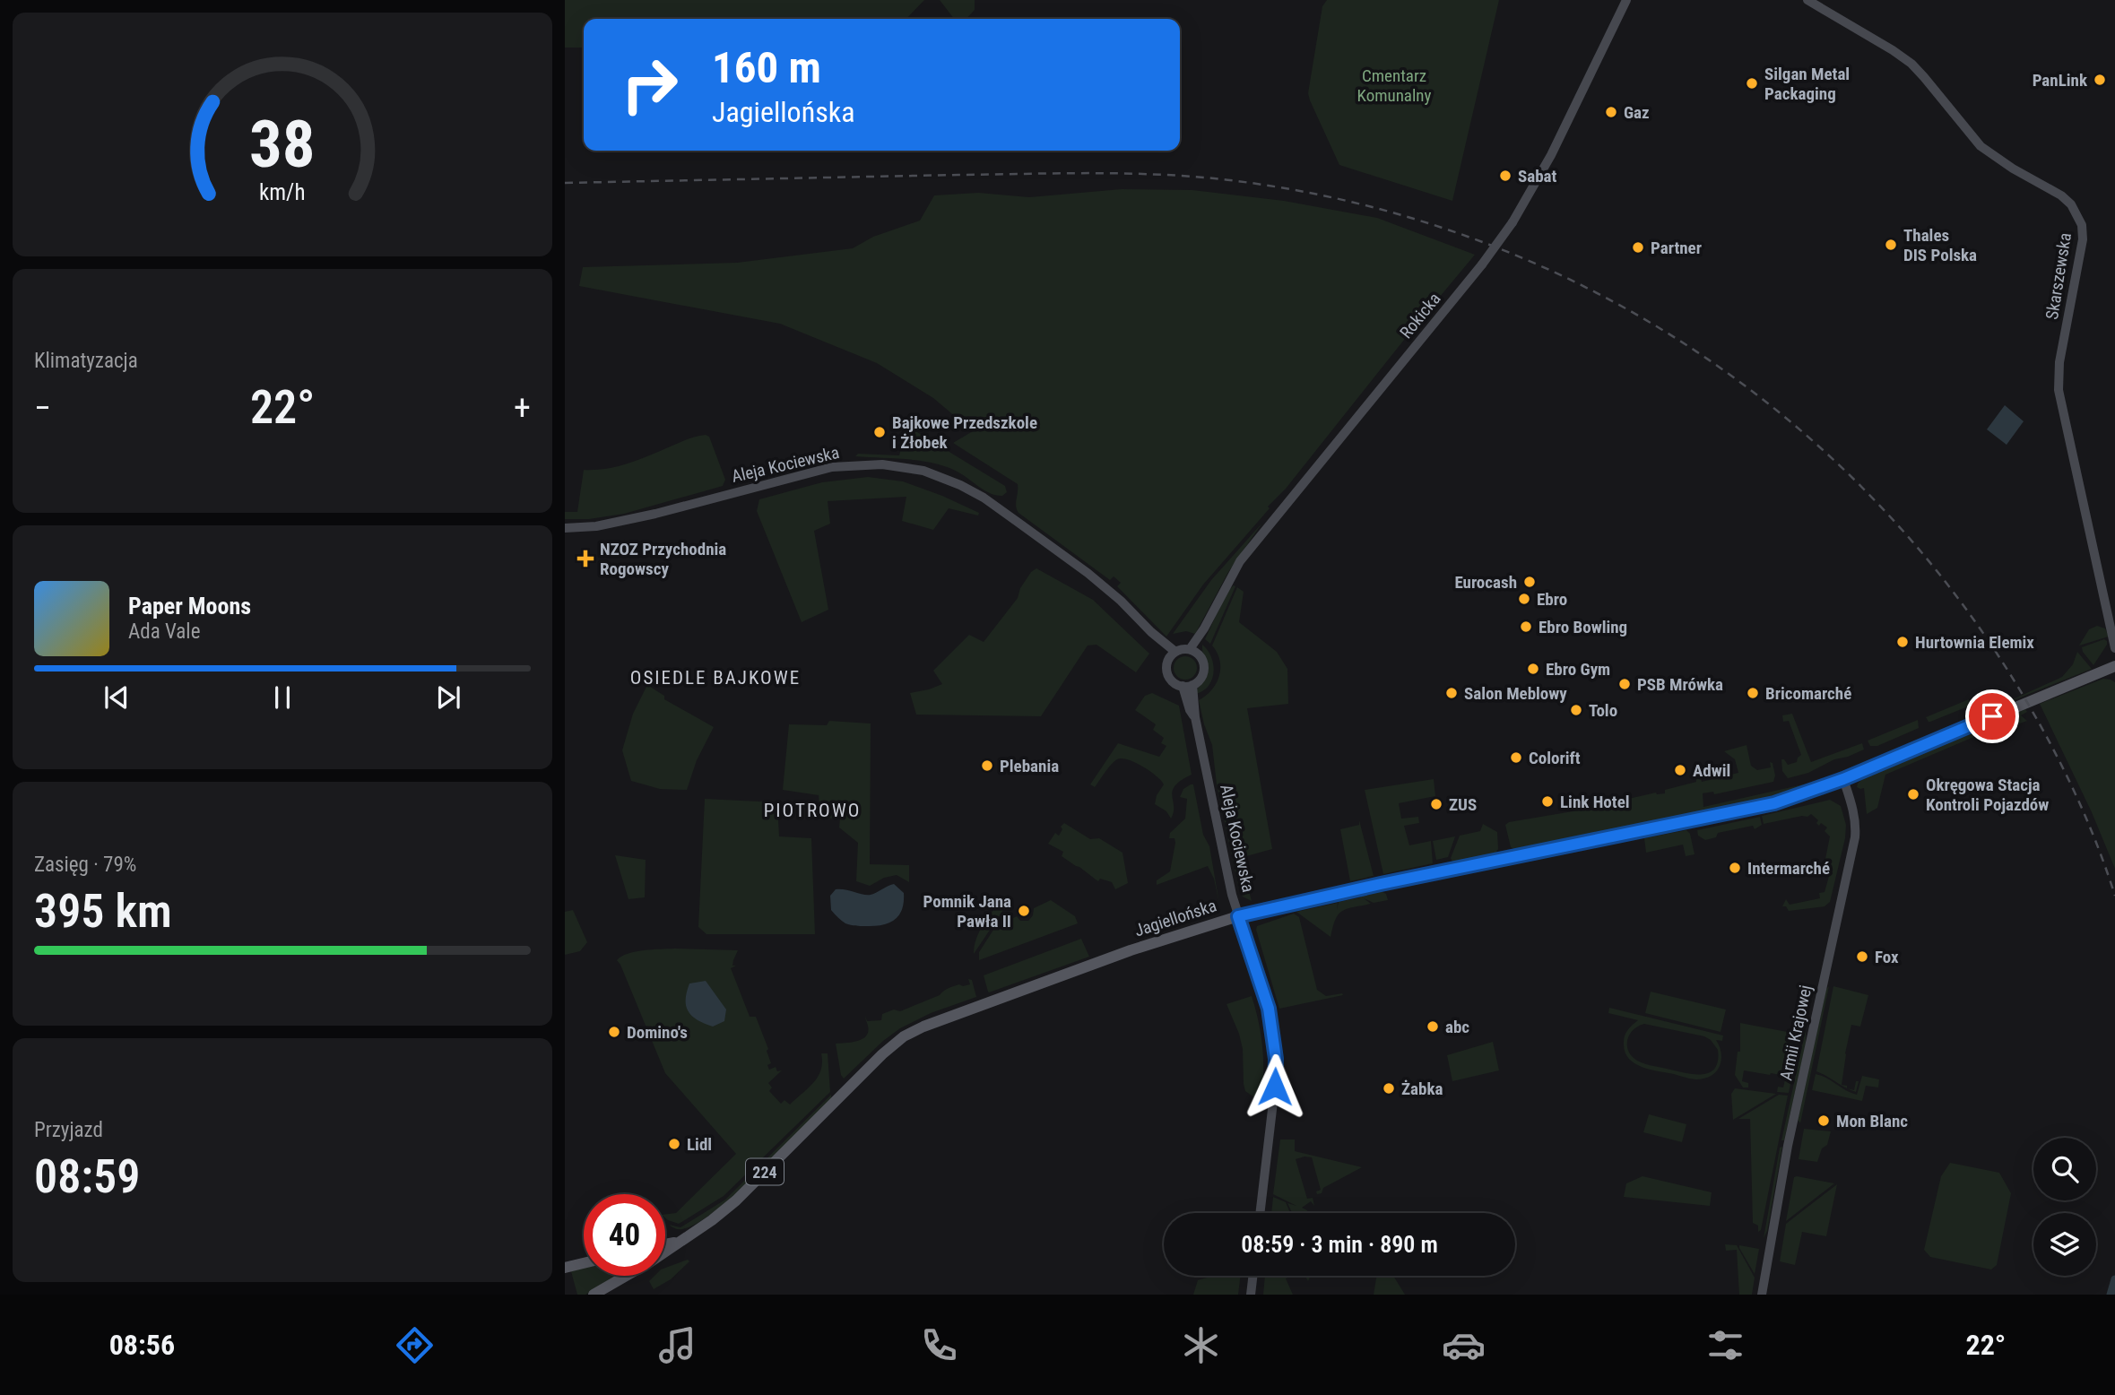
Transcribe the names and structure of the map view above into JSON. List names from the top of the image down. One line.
{"streets":{"main road":["Jagiellońska","224"],"street":["Skarszewska","Rokicka","Aleja Kociewska","Armii Krajowej"]},"crossings":[["Rokicka","Aleja Kociewska"],["Aleja Kociewska","Jagiellońska"],["Jagiellońska","Armii Krajowej"]],"districts":["OSIEDLE BAJKOWE","PIOTROWO"],"parks":["Cmentarz Komunalny"],"places":{"other":["PanLink","Silgan Metal Packaging","Gaz","Sabat","Thales DIS Polska","Partner","Bajkowe Przedszkole i Żłobek","Eurocash","Ebro","Ebro Bowling","Hurtownia Elemix","Ebro Gym","PSB Mrówka","Salon Meblowy","Bricomarché","Tolo","Colorift","Plebania","Adwil","Okręgowa Stacja Kontroli Pojazdów","Link Hotel","ZUS","Intermarché","Pomnik Jana Pawła II","Fox","abc","Domino's","Żabka","Mon Blanc","Lidl"],"health":["NZOZ Przychodnia Rogowscy"]},"page":{"turn":["160 m","Jagiellońska"],"tile":["Klimatyzacja",["Zasięg · 79%","395 km"],["Przyjazd","08:59"]],"heat":["−","22°","+"],"song":["Paper Moons","Ada Vale"],"limit":"40","trip":"08:59 · 3 min · 890 m","tabs":["08:56","22°"],"gauge":["38","km/h"]}}
